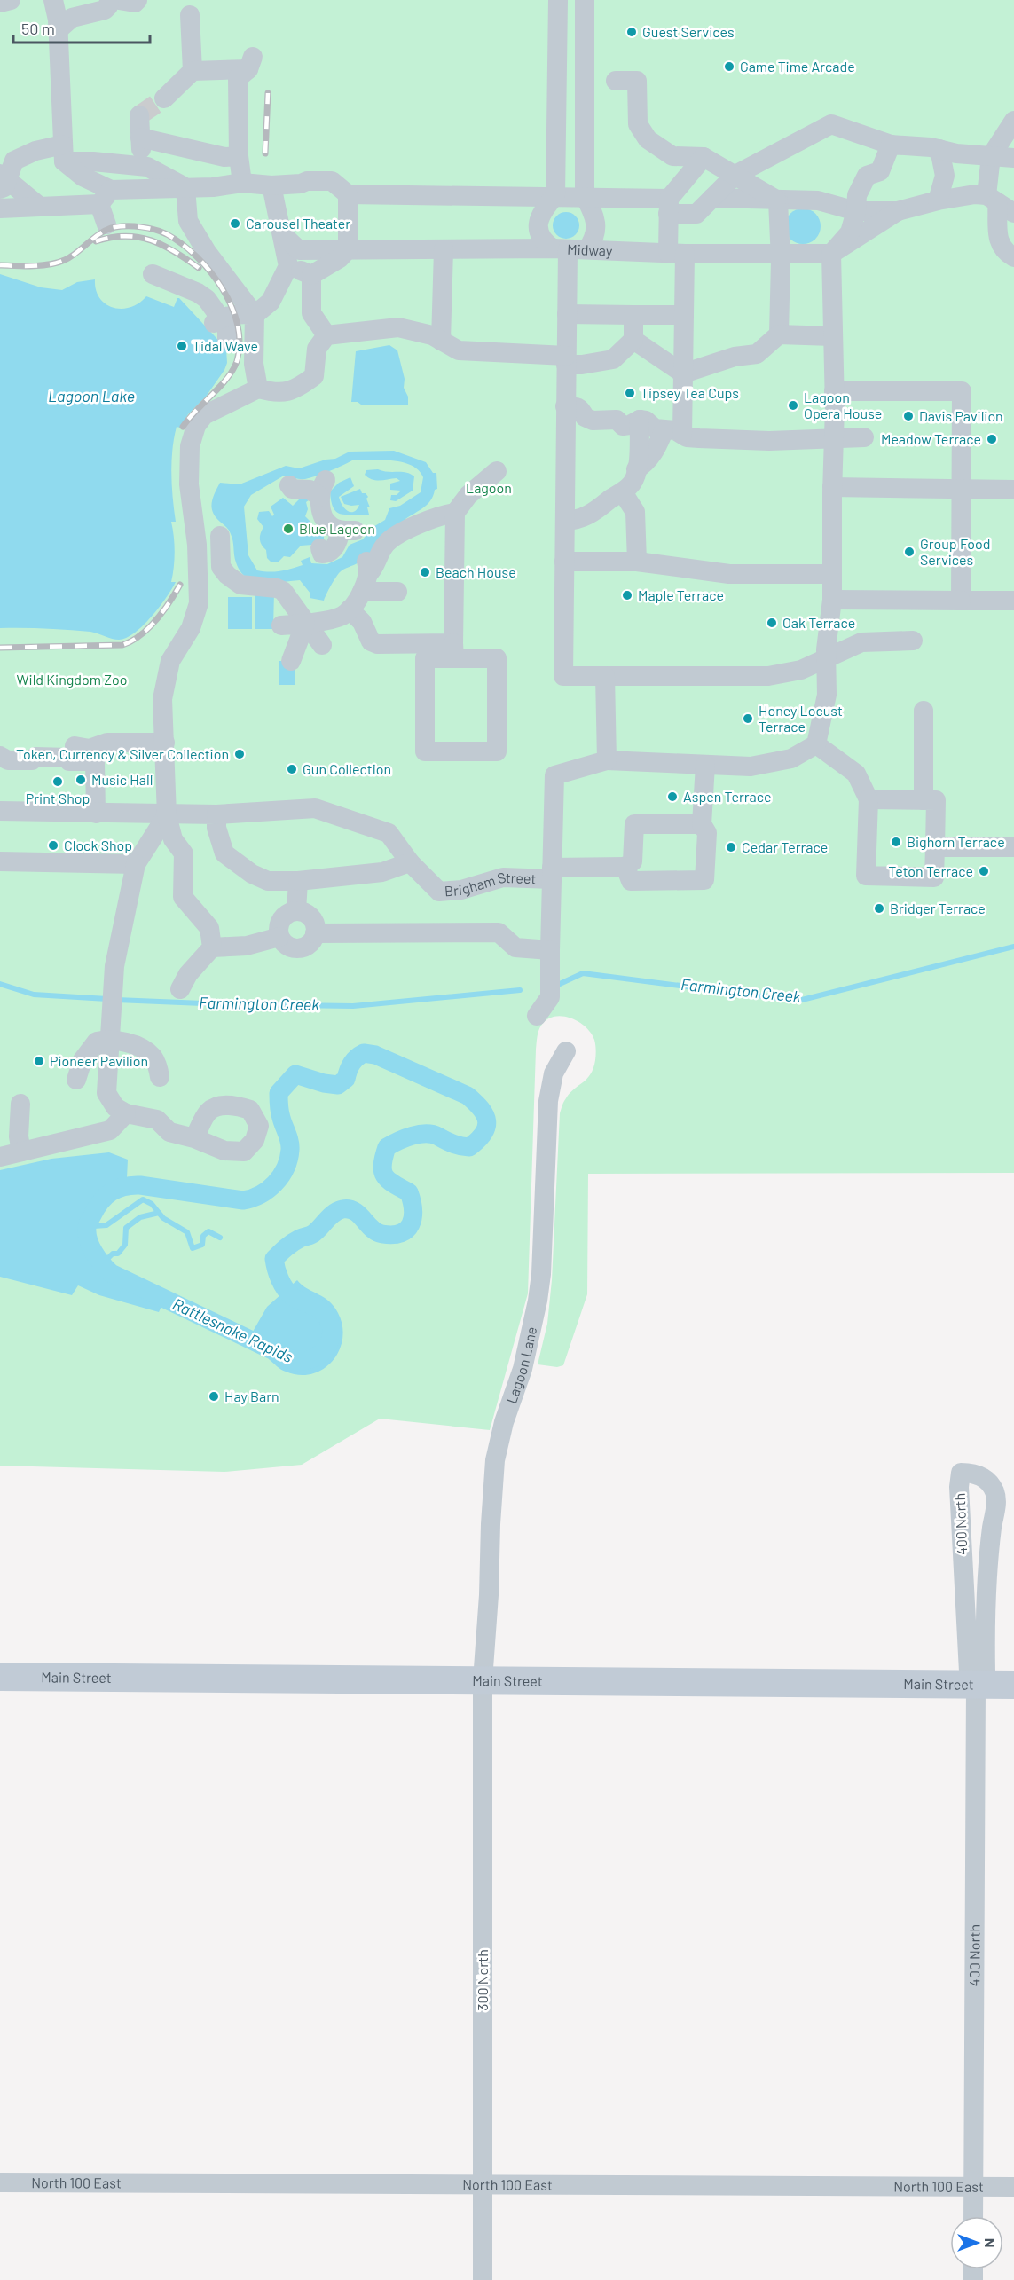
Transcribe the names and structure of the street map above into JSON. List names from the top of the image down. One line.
{"streets":{"main road":["Main Street"],"street":["Midway","Brigham Street","Lagoon Lane","400 North","300 North","North 100 East"]},"crossings":[["Lagoon Lane","Main Street"],["Lagoon Lane","300 North"],["400 North","Main Street"],["400 North","North 100 East"],["Main Street","300 North"],["300 North","North 100 East"]],"water":["Lagoon Lake","Farmington Creek","Rattlesnake Rapids"],"parks":["Lagoon","Wild Kingdom Zoo"],"places":["Guest Services","Game Time Arcade","Carousel Theater","Tidal Wave","Tipsey Tea Cups","Lagoon Opera House","Davis Pavilion","Meadow Terrace","Blue Lagoon","Group Food Services","Beach House","Maple Terrace","Oak Terrace","Honey Locust Terrace","Token, Currency & Silver Collection","Gun Collection","Music Hall","Print Shop","Aspen Terrace","Bighorn Terrace","Clock Shop","Cedar Terrace","Teton Terrace","Bridger Terrace","Pioneer Pavilion","Hay Barn"],"scale_bar":"50 m","north":"right"}
